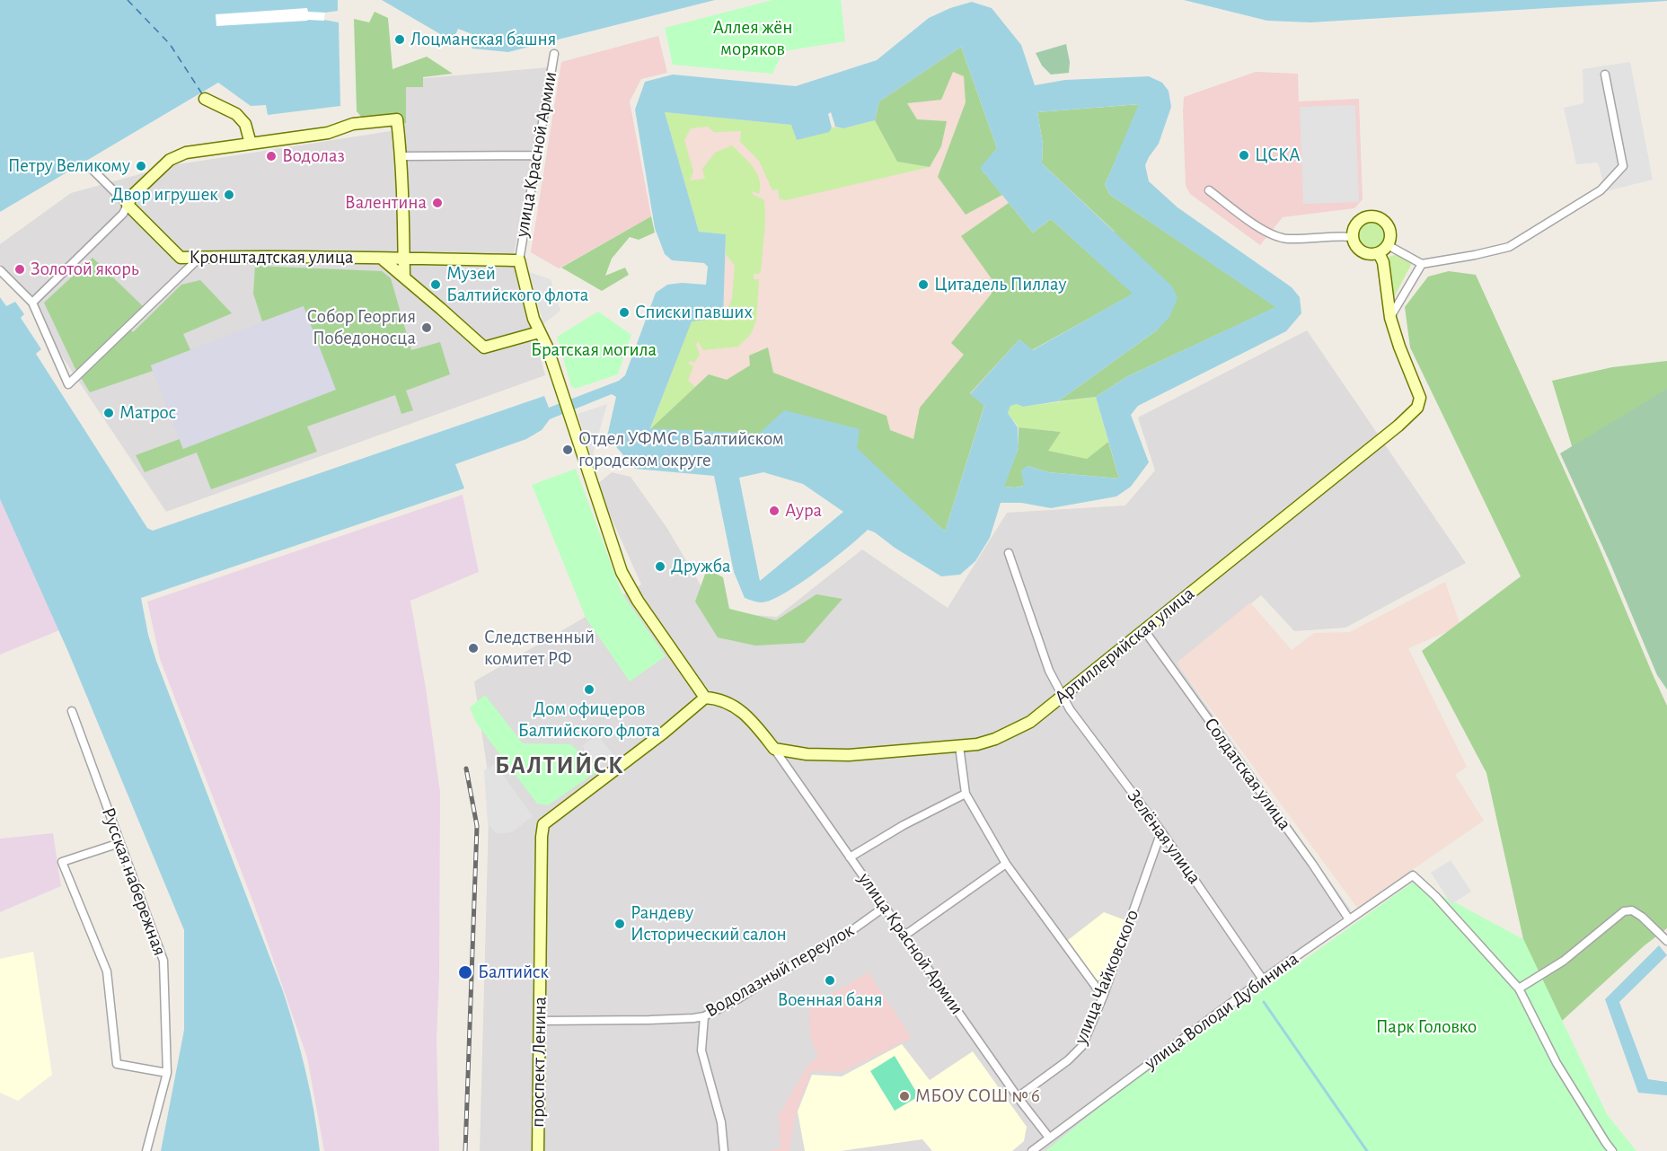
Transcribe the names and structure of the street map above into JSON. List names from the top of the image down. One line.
{"streets":{"street":["улица Красной Армии","Кронштадтская улица","Артиллерийская улица","Солдатская улица","Зелёная улица","Русская набережная","Водолазный переулок","улица Чайковского","улица Володи Дубинина","проспект Ленина"]},"crossings":[["улица Красной Армии","Кронштадтская улица"],["улица Красной Армии","Артиллерийская улица"],["улица Красной Армии","Водолазный переулок"],["улица Красной Армии","улица Чайковского"],["улица Красной Армии","улица Володи Дубинина"],["улица Красной Армии","проспект Ленина"],["Артиллерийская улица","Солдатская улица"],["Артиллерийская улица","Зелёная улица"],["Солдатская улица","улица Володи Дубинина"],["Зелёная улица","улица Чайковского"],["Зелёная улица","улица Володи Дубинина"],["Водолазный переулок","проспект Ленина"]],"districts":["БАЛТИЙСК"],"parks":["Аллея жён моряков","Братская могила","Парк Головко"],"places":["Лоцманская башня","ЦСКА","Водолаз","Петру Великому","Двор игрушек","Валентина","Золотой якорь","Музей Балтийского флота","Цитадель Пиллау","Списки павших","Собор Георгия Победоносца","Матрос","Отдел УФМС в Балтийском городском округе","Аура","Дружба","Следственный комитет РФ","Дом офицеров Балтийского флота","Рандеву Исторический салон","Балтийск","Военная баня","МБОУ СОШ № 6"]}
